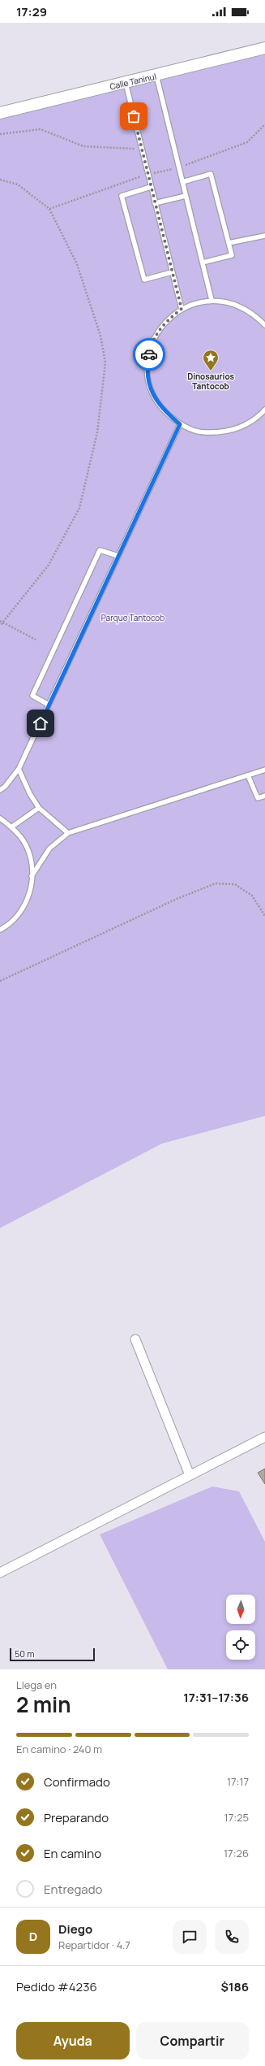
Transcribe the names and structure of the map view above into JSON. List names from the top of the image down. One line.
{"streets":{"street":["Calle Taninul"]},"parks":["Parque Tantocob"],"places":{"place":["Dinosaurios Tantocob"]},"scale_bar":"50 m","north":"bottom","page":{"status":"17:29","scale":"50 m","heading":["2 min","Llega en","17:31–17:36"],"panel":["Diego","Repartidor · 4.7","Pedido #4236","$186"],"bar":"En camino · 240 m","list":[["Confirmado","17:17"],["Preparando","17:25"],["En camino","17:26"],"Entregado"],"round":"D","buttons":["Ayuda","Compartir"]}}
